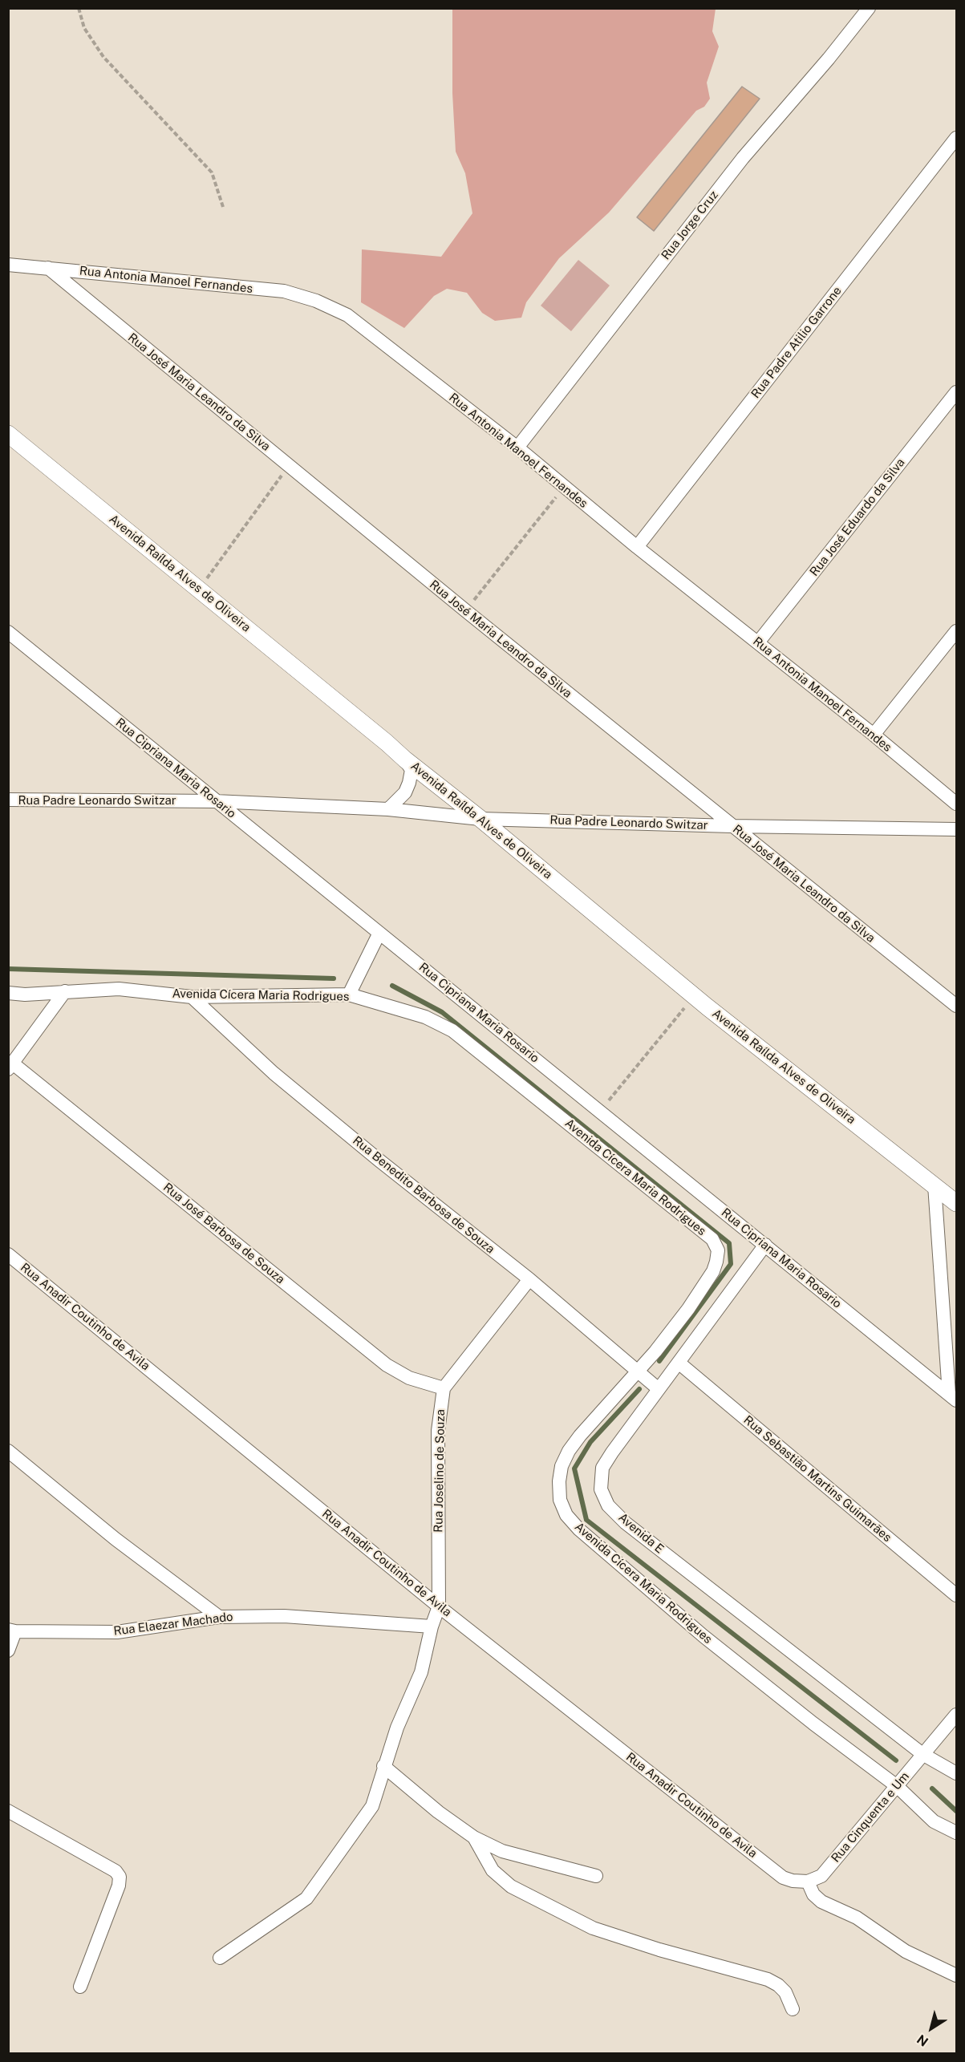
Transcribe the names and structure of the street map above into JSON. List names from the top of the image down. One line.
{"streets":{"street":["Rua Jorge Cruz","Rua Antonia Manoel Fernandes","Rua Padre Atilio Garrone","Rua José Maria Leandro da Silva","Rua José Eduardo da Silva","Avenida Raílda Alves de Oliveira","Rua Cipriana Maria Rosario","Rua Padre Leonardo Switzar","Avenida Cícera Maria Rodrigues","Rua Benedito Barbosa de Souza","Rua José Barbosa de Souza","Rua Anadir Coutinho de Avila","Rua Joselino de Souza","Rua Sebastião Martins Guimarães","Avenida E","Rua Elaezar Machado","Rua Cinquenta e Um"]},"crossings":[["Rua Jorge Cruz","Rua Antonia Manoel Fernandes"],["Rua Antonia Manoel Fernandes","Rua Padre Atilio Garrone"],["Rua Antonia Manoel Fernandes","Rua José Maria Leandro da Silva"],["Rua Antonia Manoel Fernandes","Rua José Eduardo da Silva"],["Rua José Maria Leandro da Silva","Rua Padre Leonardo Switzar"],["Avenida Raílda Alves de Oliveira","Rua Padre Leonardo Switzar"],["Rua Cipriana Maria Rosario","Rua Padre Leonardo Switzar"],["Rua Cipriana Maria Rosario","Avenida E"],["Avenida Cícera Maria Rodrigues","Rua Benedito Barbosa de Souza"],["Avenida Cícera Maria Rodrigues","Rua Cinquenta e Um"],["Rua Benedito Barbosa de Souza","Avenida E"],["Rua José Barbosa de Souza","Rua Joselino de Souza"],["Rua Anadir Coutinho de Avila","Rua Joselino de Souza"],["Rua Anadir Coutinho de Avila","Rua Cinquenta e Um"],["Rua Sebastião Martins Guimarães","Avenida E"],["Avenida E","Rua Cinquenta e Um"]],"north":"bottom left"}
